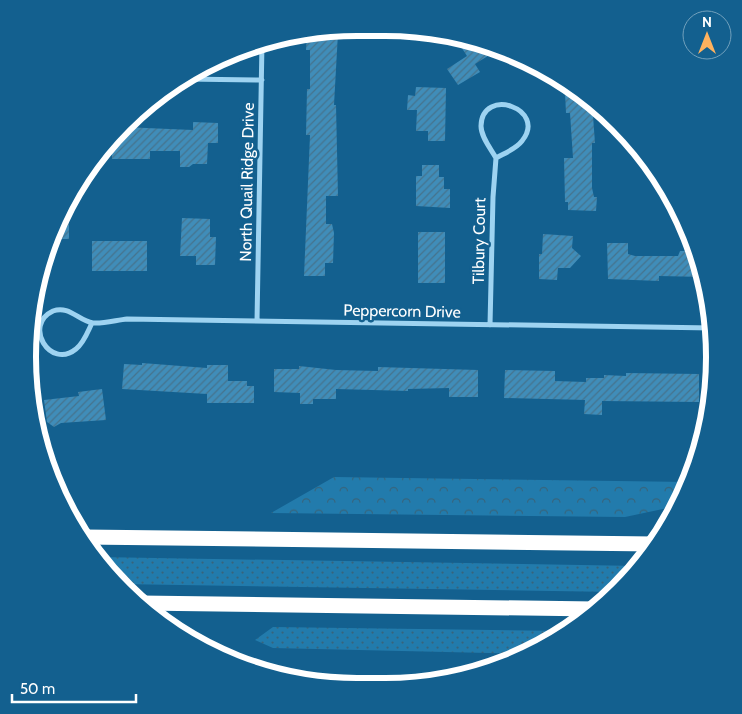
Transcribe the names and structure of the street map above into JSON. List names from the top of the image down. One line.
{"streets":{"street":["North Quail Ridge Drive","Tilbury Court","Peppercorn Drive"]},"crossings":[["North Quail Ridge Drive","Peppercorn Drive"],["Tilbury Court","Peppercorn Drive"]],"scale_bar":"50 m","north":"top"}
